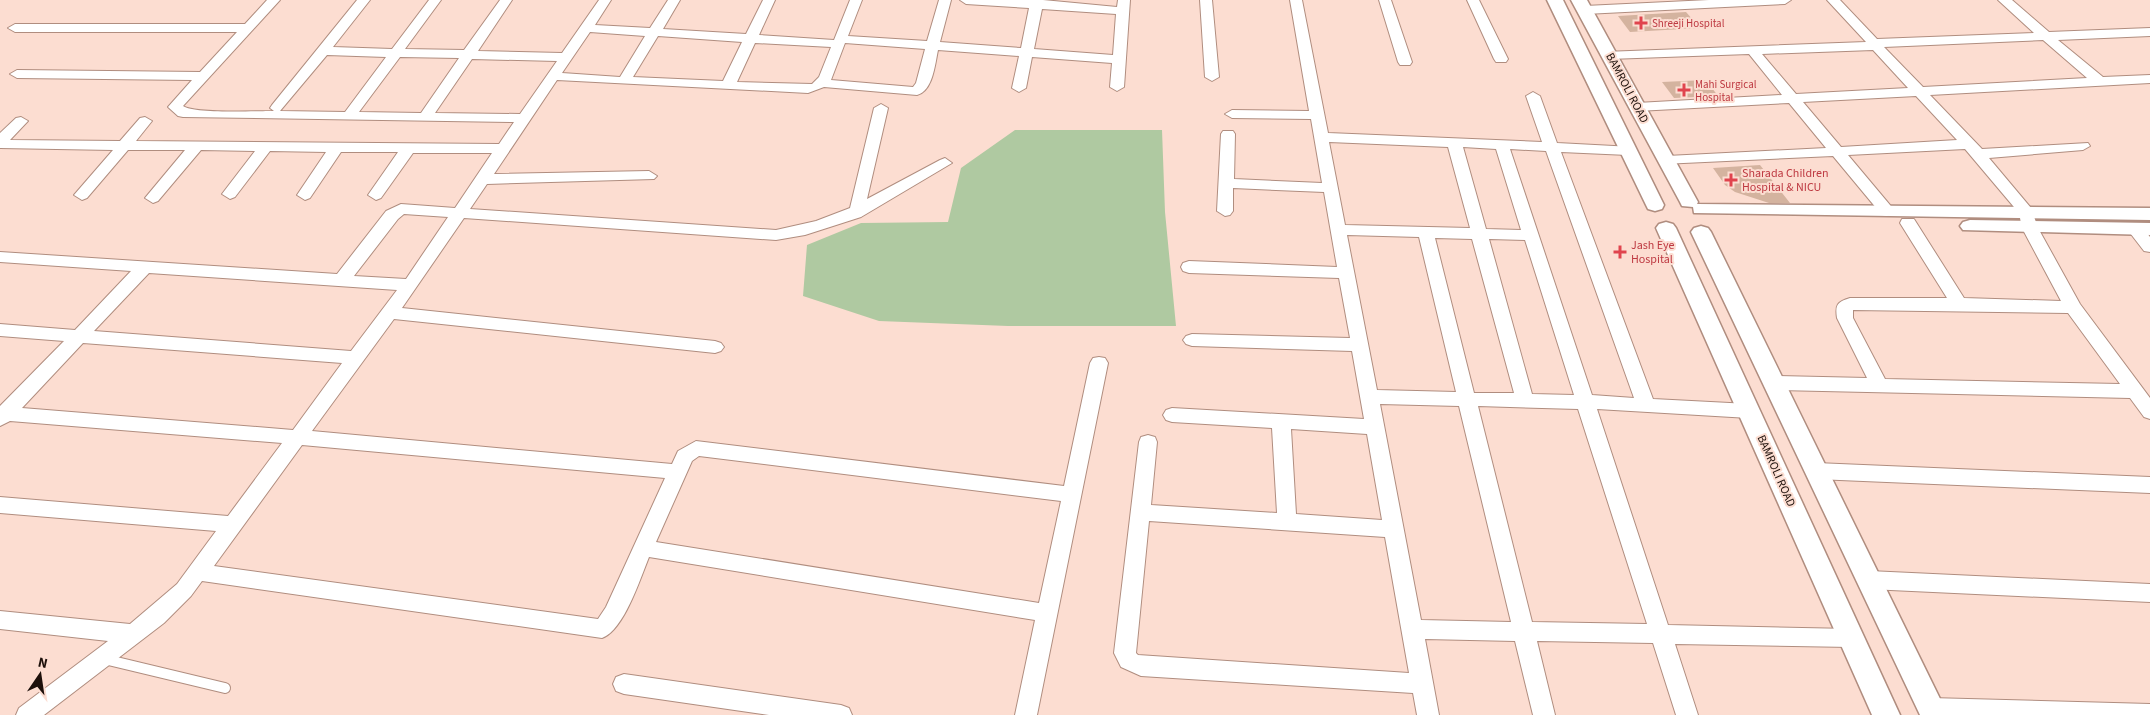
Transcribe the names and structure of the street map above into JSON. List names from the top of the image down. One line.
{"streets":{"street":["BAMROLI ROAD"]},"places":{"health":["Shreeji Hospital","Mahi Surgical Hospital","Sharada Children Hospital & NICU","Jash Eye Hospital"]},"north":"top"}
